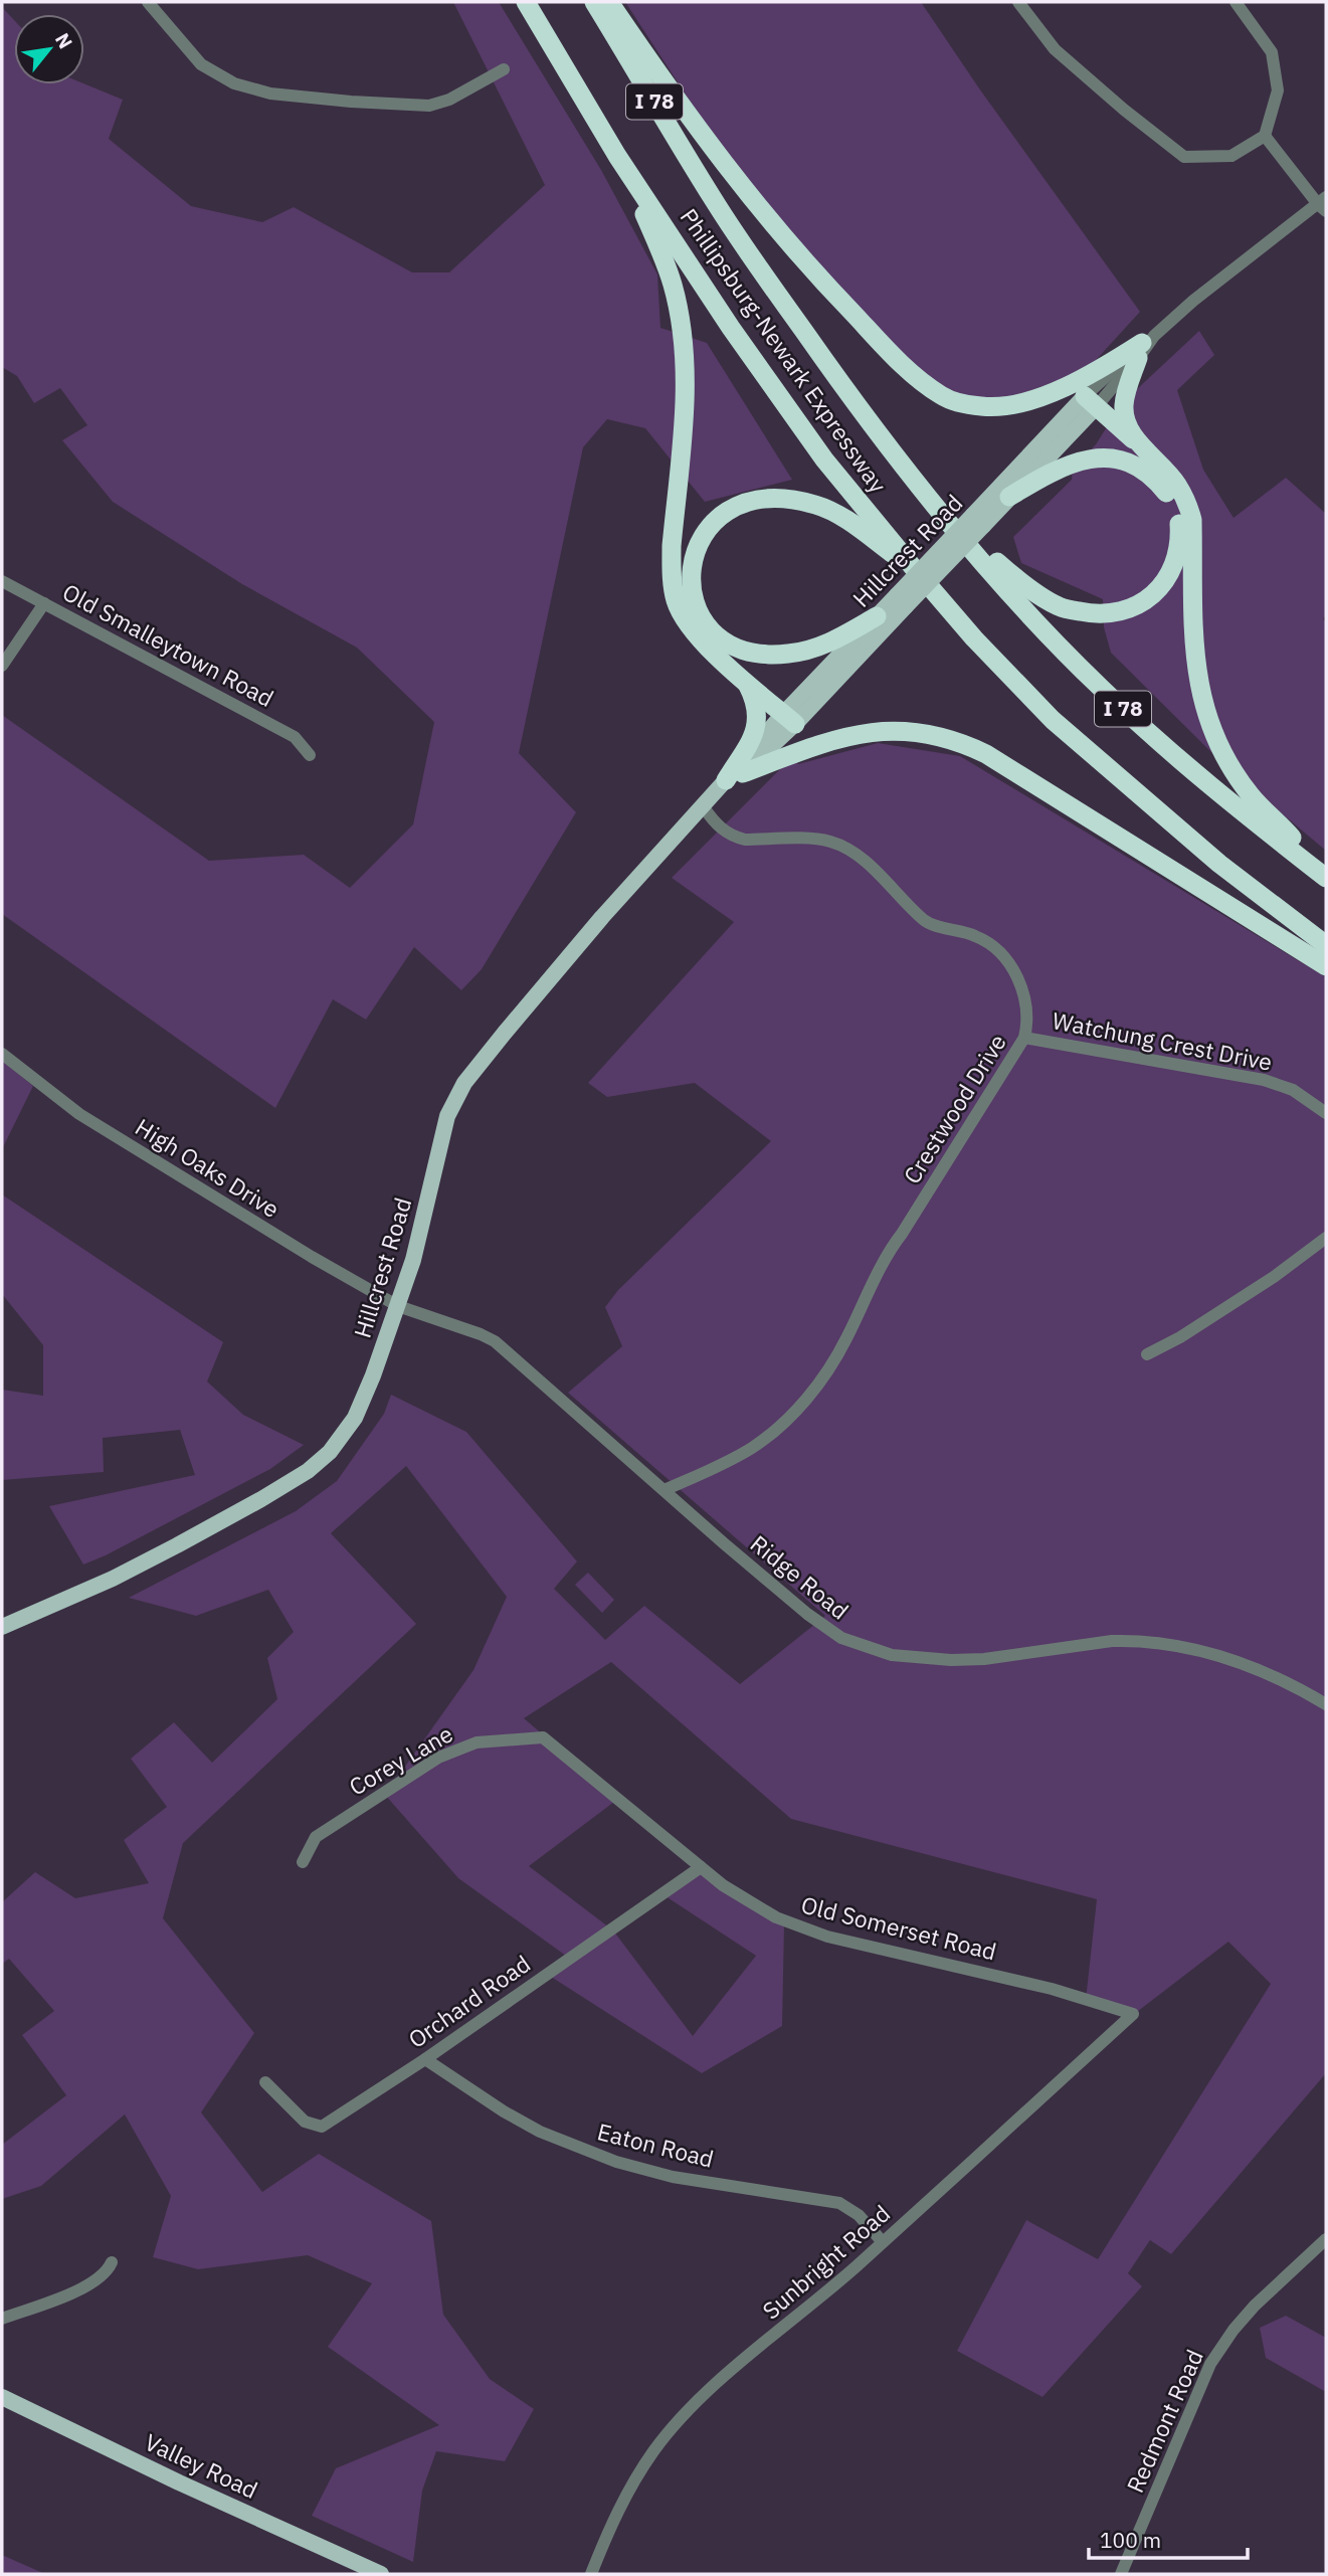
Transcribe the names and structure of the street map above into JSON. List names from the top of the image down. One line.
{"streets":{"highway":["I 78","Phillipsburg-Newark Expressway"],"main road":["Hillcrest Road","Valley Road"],"street":["Old Smalleytown Road","Watchung Crest Drive","Crestwood Drive","High Oaks Drive","Ridge Road","Corey Lane","Old Somerset Road","Orchard Road","Eaton Road","Sunbright Road","Redmont Road"]},"crossings":[["Hillcrest Road","Crestwood Drive"],["Hillcrest Road","High Oaks Drive"],["Hillcrest Road","Ridge Road"],["Watchung Crest Drive","Crestwood Drive"],["Crestwood Drive","Ridge Road"],["High Oaks Drive","Ridge Road"],["Corey Lane","Old Somerset Road"],["Old Somerset Road","Orchard Road"],["Old Somerset Road","Sunbright Road"],["Orchard Road","Eaton Road"],["Eaton Road","Sunbright Road"]],"scale_bar":"100 m","north":"top right"}
